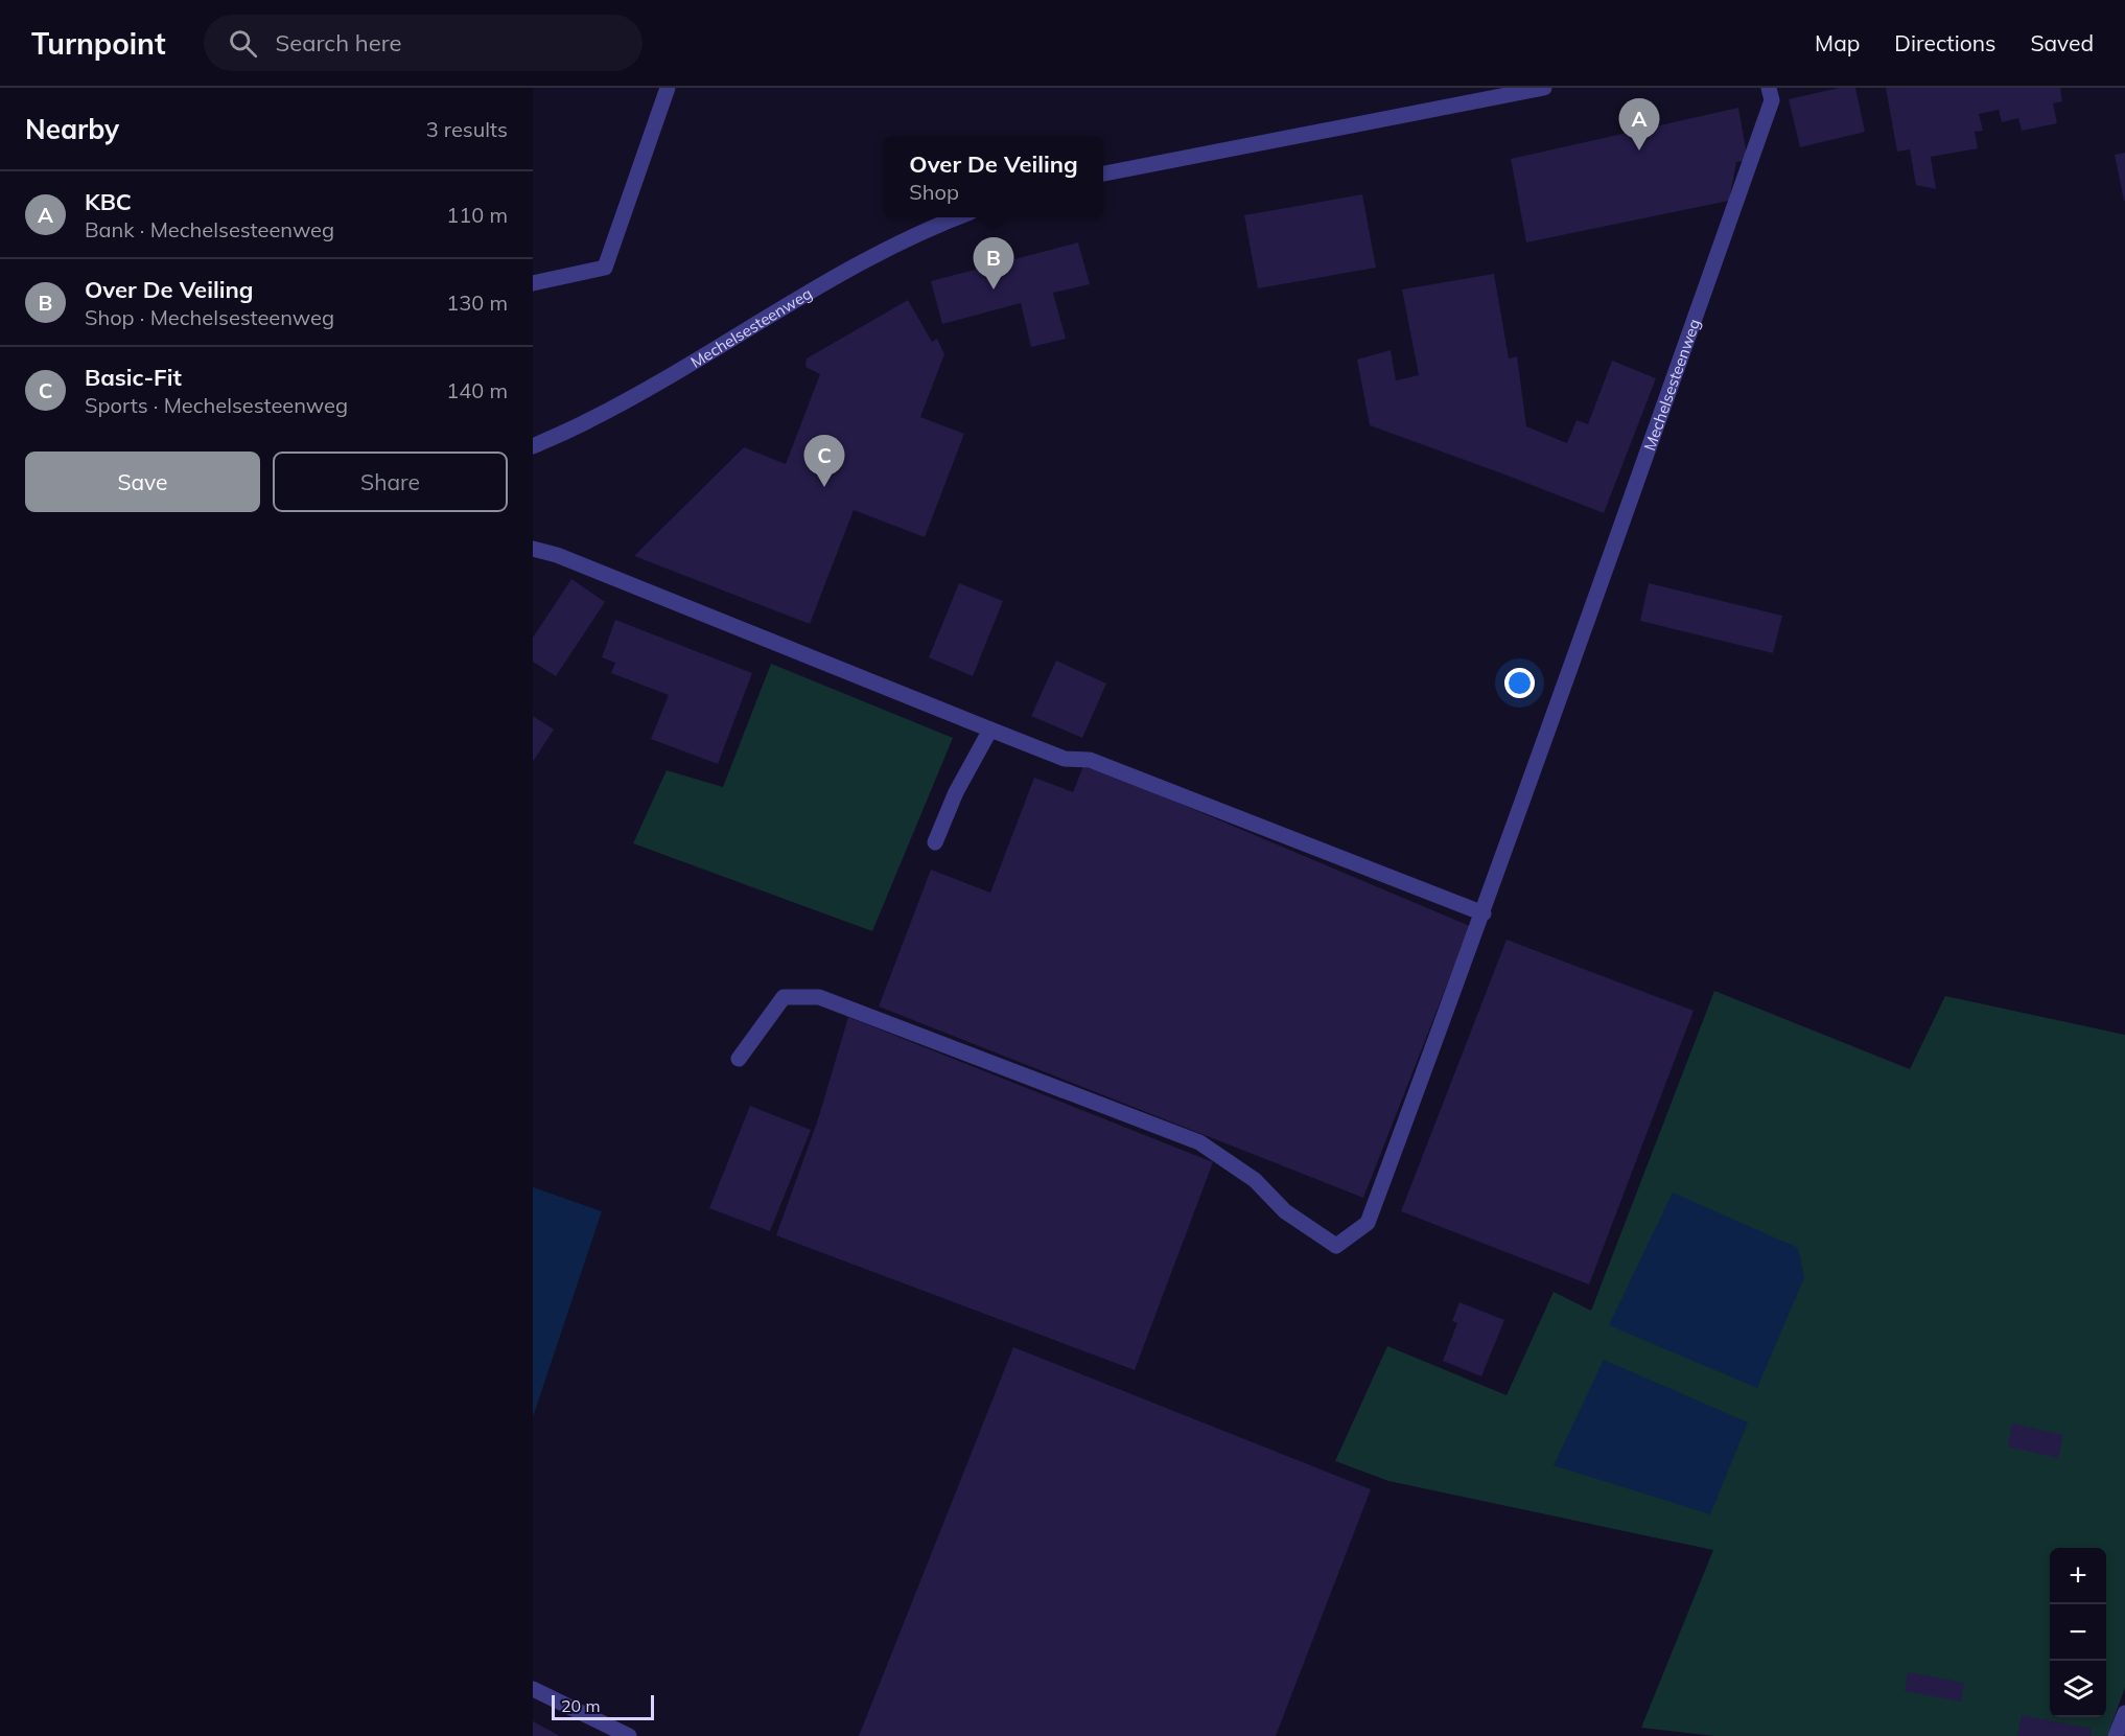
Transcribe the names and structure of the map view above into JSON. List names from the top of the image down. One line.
{"streets":{"street":["Mechelsesteenweg"]},"scale_bar":"20 m","page":{"header":"Turnpoint","search":"Search here","nav":["Map","Directions","Saved"],"heading":["Nearby","3 results"],"pins":["A","B","C"],"popup":["Over De Veiling","Shop"],"list":[{"mark":"A","name":"KBC","note":"Bank · Mechelsesteenweg","value":"110 m"},{"mark":"B","name":"Over De Veiling","note":"Shop · Mechelsesteenweg","value":"130 m"},{"mark":"C","name":"Basic-Fit","note":"Sports · Mechelsesteenweg","value":"140 m"}],"buttons":["Save","Share"],"map_buttons":["+","−"],"scale":"20 m"}}
